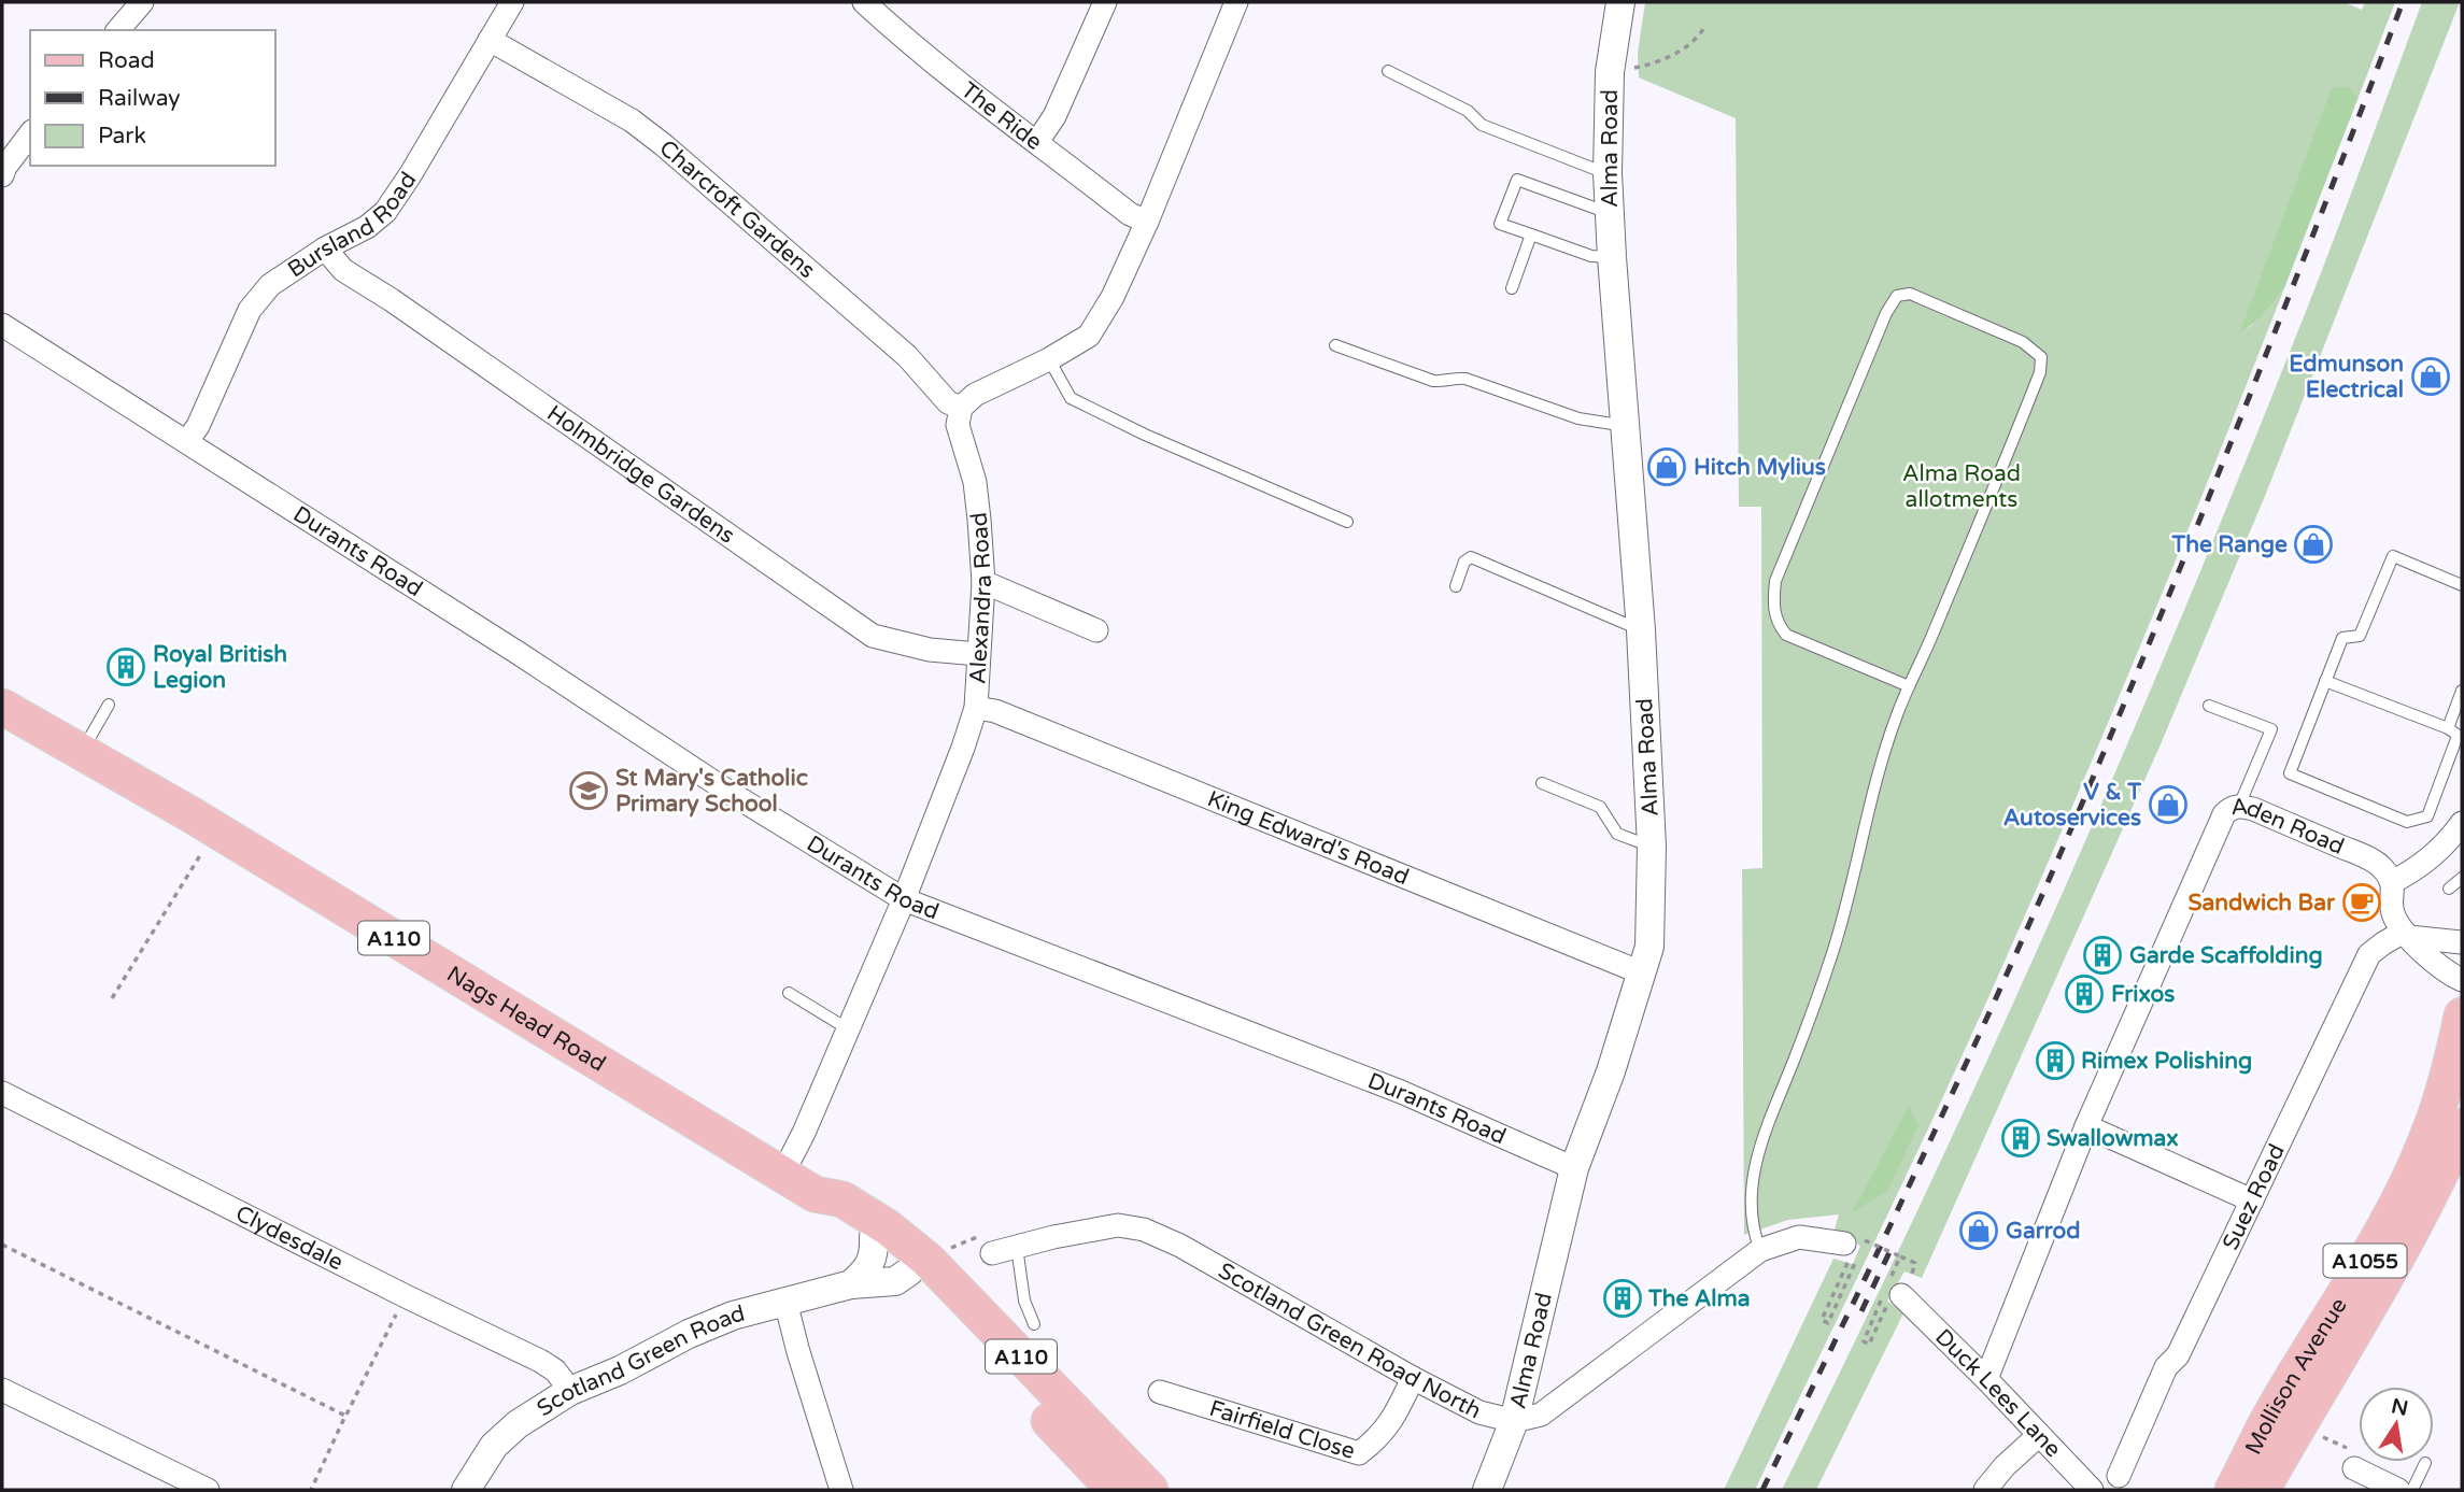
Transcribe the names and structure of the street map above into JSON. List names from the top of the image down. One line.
{"streets":{"main road":["A110","Nags Head Road","A1055","Mollison Avenue"],"street":["The Ride","Alma Road","Charcroft Gardens","Bursland Road","Holmbridge Gardens","Durants Road","Alexandra Road","Aden Road","King Edward's Road","Suez Road","Clydesdale","Scotland Green Road North","Scotland Green Road","Duck Lees Lane","Fairfield Close"]},"crossings":[["Alma Road","Durants Road"],["Alma Road","King Edward's Road"],["Alma Road","Scotland Green Road North"],["Charcroft Gardens","Bursland Road"],["Charcroft Gardens","Alexandra Road"],["Bursland Road","Holmbridge Gardens"],["Bursland Road","Durants Road"],["Holmbridge Gardens","Alexandra Road"],["Durants Road","Alexandra Road"],["Alexandra Road","King Edward's Road"],["Alexandra Road","Nags Head Road"],["Aden Road","Duck Lees Lane"],["A110","Nags Head Road"],["A110","Scotland Green Road"],["Clydesdale","Scotland Green Road"],["Scotland Green Road North","Fairfield Close"]],"parks":["Alma Road allotments"],"places":{"shop":["Edmunson Electrical","Hitch Mylius","The Range","V & T Autoservices","Garrod"],"building":["Royal British Legion","Garde Scaffolding","Frixos","Rimex Polishing","Swallowmax","The Alma"],"school or university":["St Mary's Catholic Primary School"],"cafe":["Sandwich Bar"]},"legend":["Road","Railway","Park"],"north":"top"}
